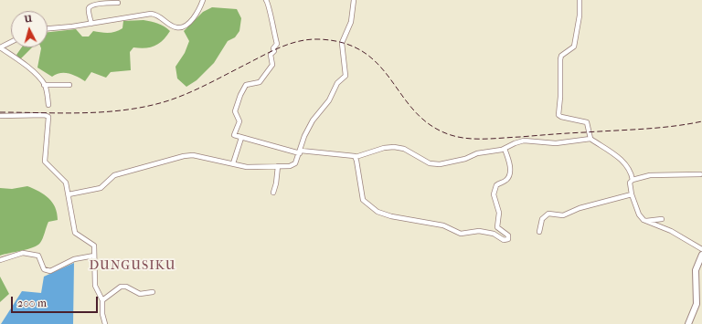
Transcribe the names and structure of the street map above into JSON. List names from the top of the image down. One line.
{"districts":["DUNGUSIKU"],"scale_bar":"200 m","north":"top"}
